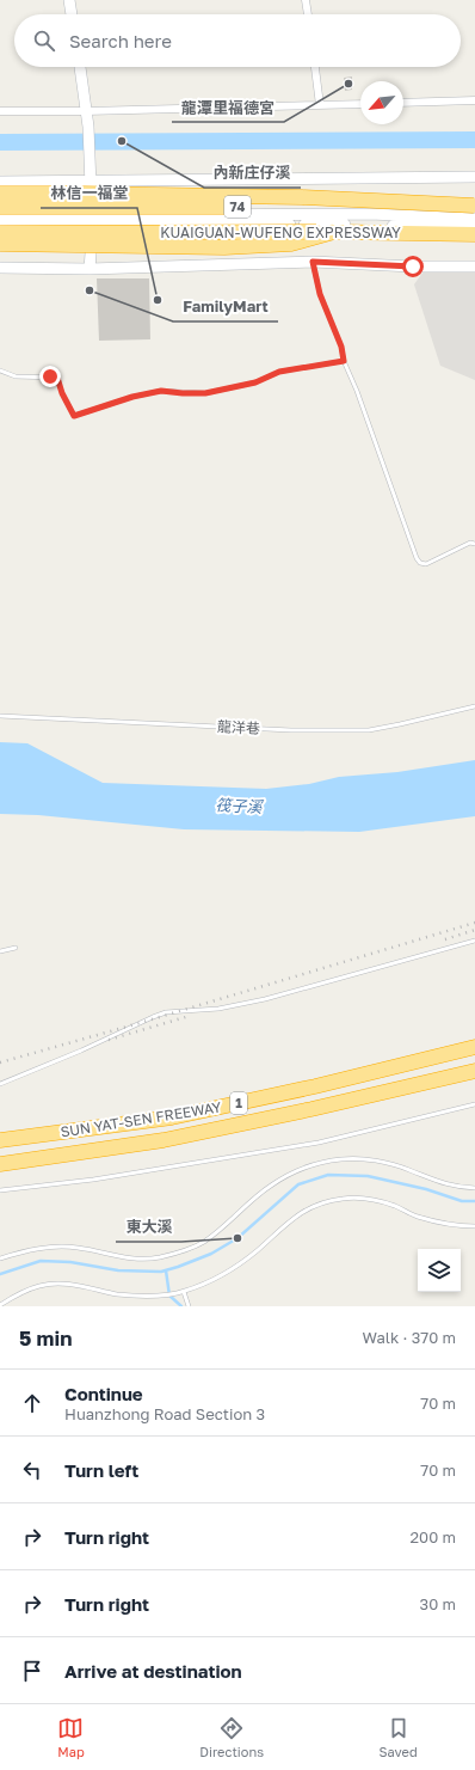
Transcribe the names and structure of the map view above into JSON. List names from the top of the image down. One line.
{"streets":{"highway":["74","KUAIGUAN-WUFENG EXPRESSWAY","1","SUN YAT-SEN FREEWAY"],"lane":["龍洋巷"]},"water":["筏子溪"],"places":["龍潭里福德宮","內新庄仔溪","FamilyMart","林信一福堂","東大溪"],"north":"bottom left","page":{"search":"Search here","heading":["5 min","Walk · 370 m"],"list":[["Continue","Huanzhong Road Section 3","70 m"],["Turn left","70 m"],["Turn right","200 m"],["Turn right","30 m"],"Arrive at destination"],"nav":["Map","Directions","Saved"]}}
